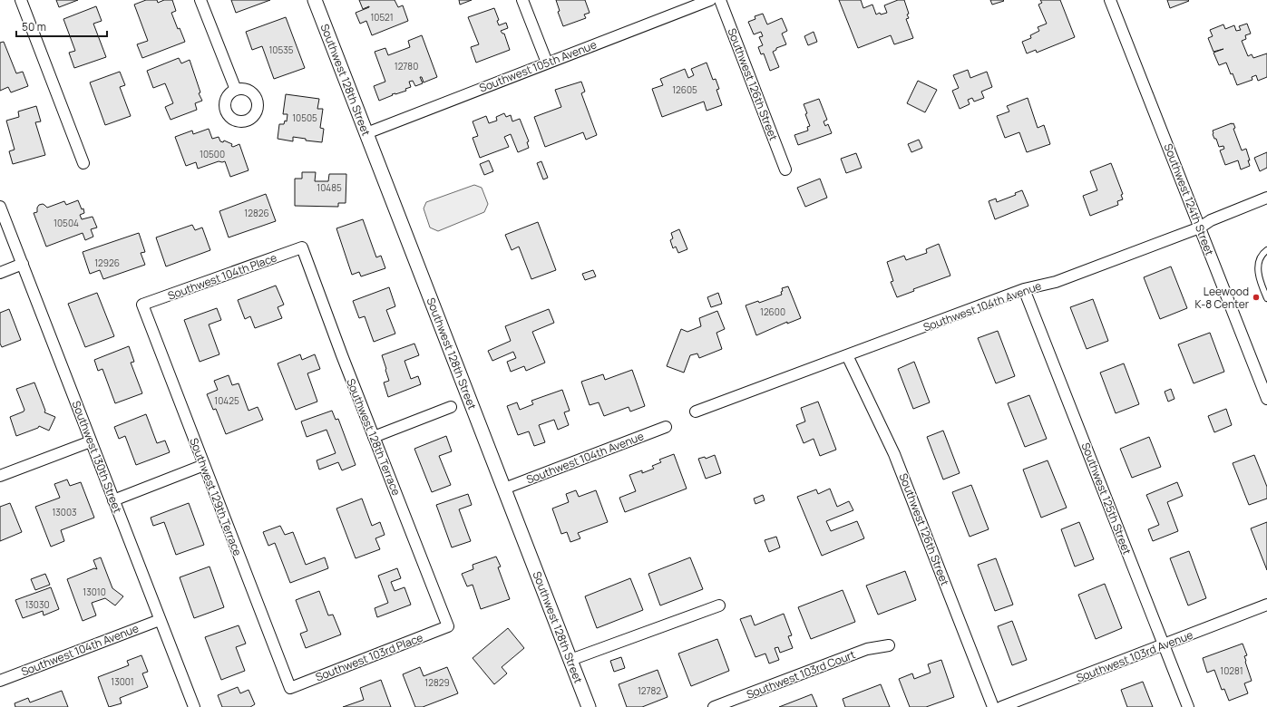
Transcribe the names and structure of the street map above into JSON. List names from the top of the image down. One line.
{"streets":{"street":["Southwest 105th Avenue","Southwest 128th Street","Southwest 126th Street","Southwest 124th Street","Southwest 104th Place","Southwest 104th Avenue","Southwest 128th Terrace","Southwest 130th Street","Southwest 129th Terrace","Southwest 125th Street","Southwest 103rd Avenue","Southwest 103rd Place","Southwest 103rd Court"]},"crossings":[["Southwest 105th Avenue","Southwest 128th Street"],["Southwest 128th Street","Southwest 104th Avenue"],["Southwest 126th Street","Southwest 104th Avenue"],["Southwest 124th Street","Southwest 104th Avenue"],["Southwest 104th Place","Southwest 128th Terrace"],["Southwest 104th Place","Southwest 129th Terrace"],["Southwest 104th Avenue","Southwest 130th Street"],["Southwest 104th Avenue","Southwest 125th Street"],["Southwest 128th Terrace","Southwest 103rd Place"],["Southwest 129th Terrace","Southwest 103rd Place"],["Southwest 125th Street","Southwest 103rd Avenue"]],"places":["Leewood K-8 Center"],"house_numbers":["10521","10535","12780","12605","10505","10500","10485","12826","10504","12926","12600","10425","13003","13010","13030","10281","13001","12829","12782"],"scale_bar":"50 m"}
